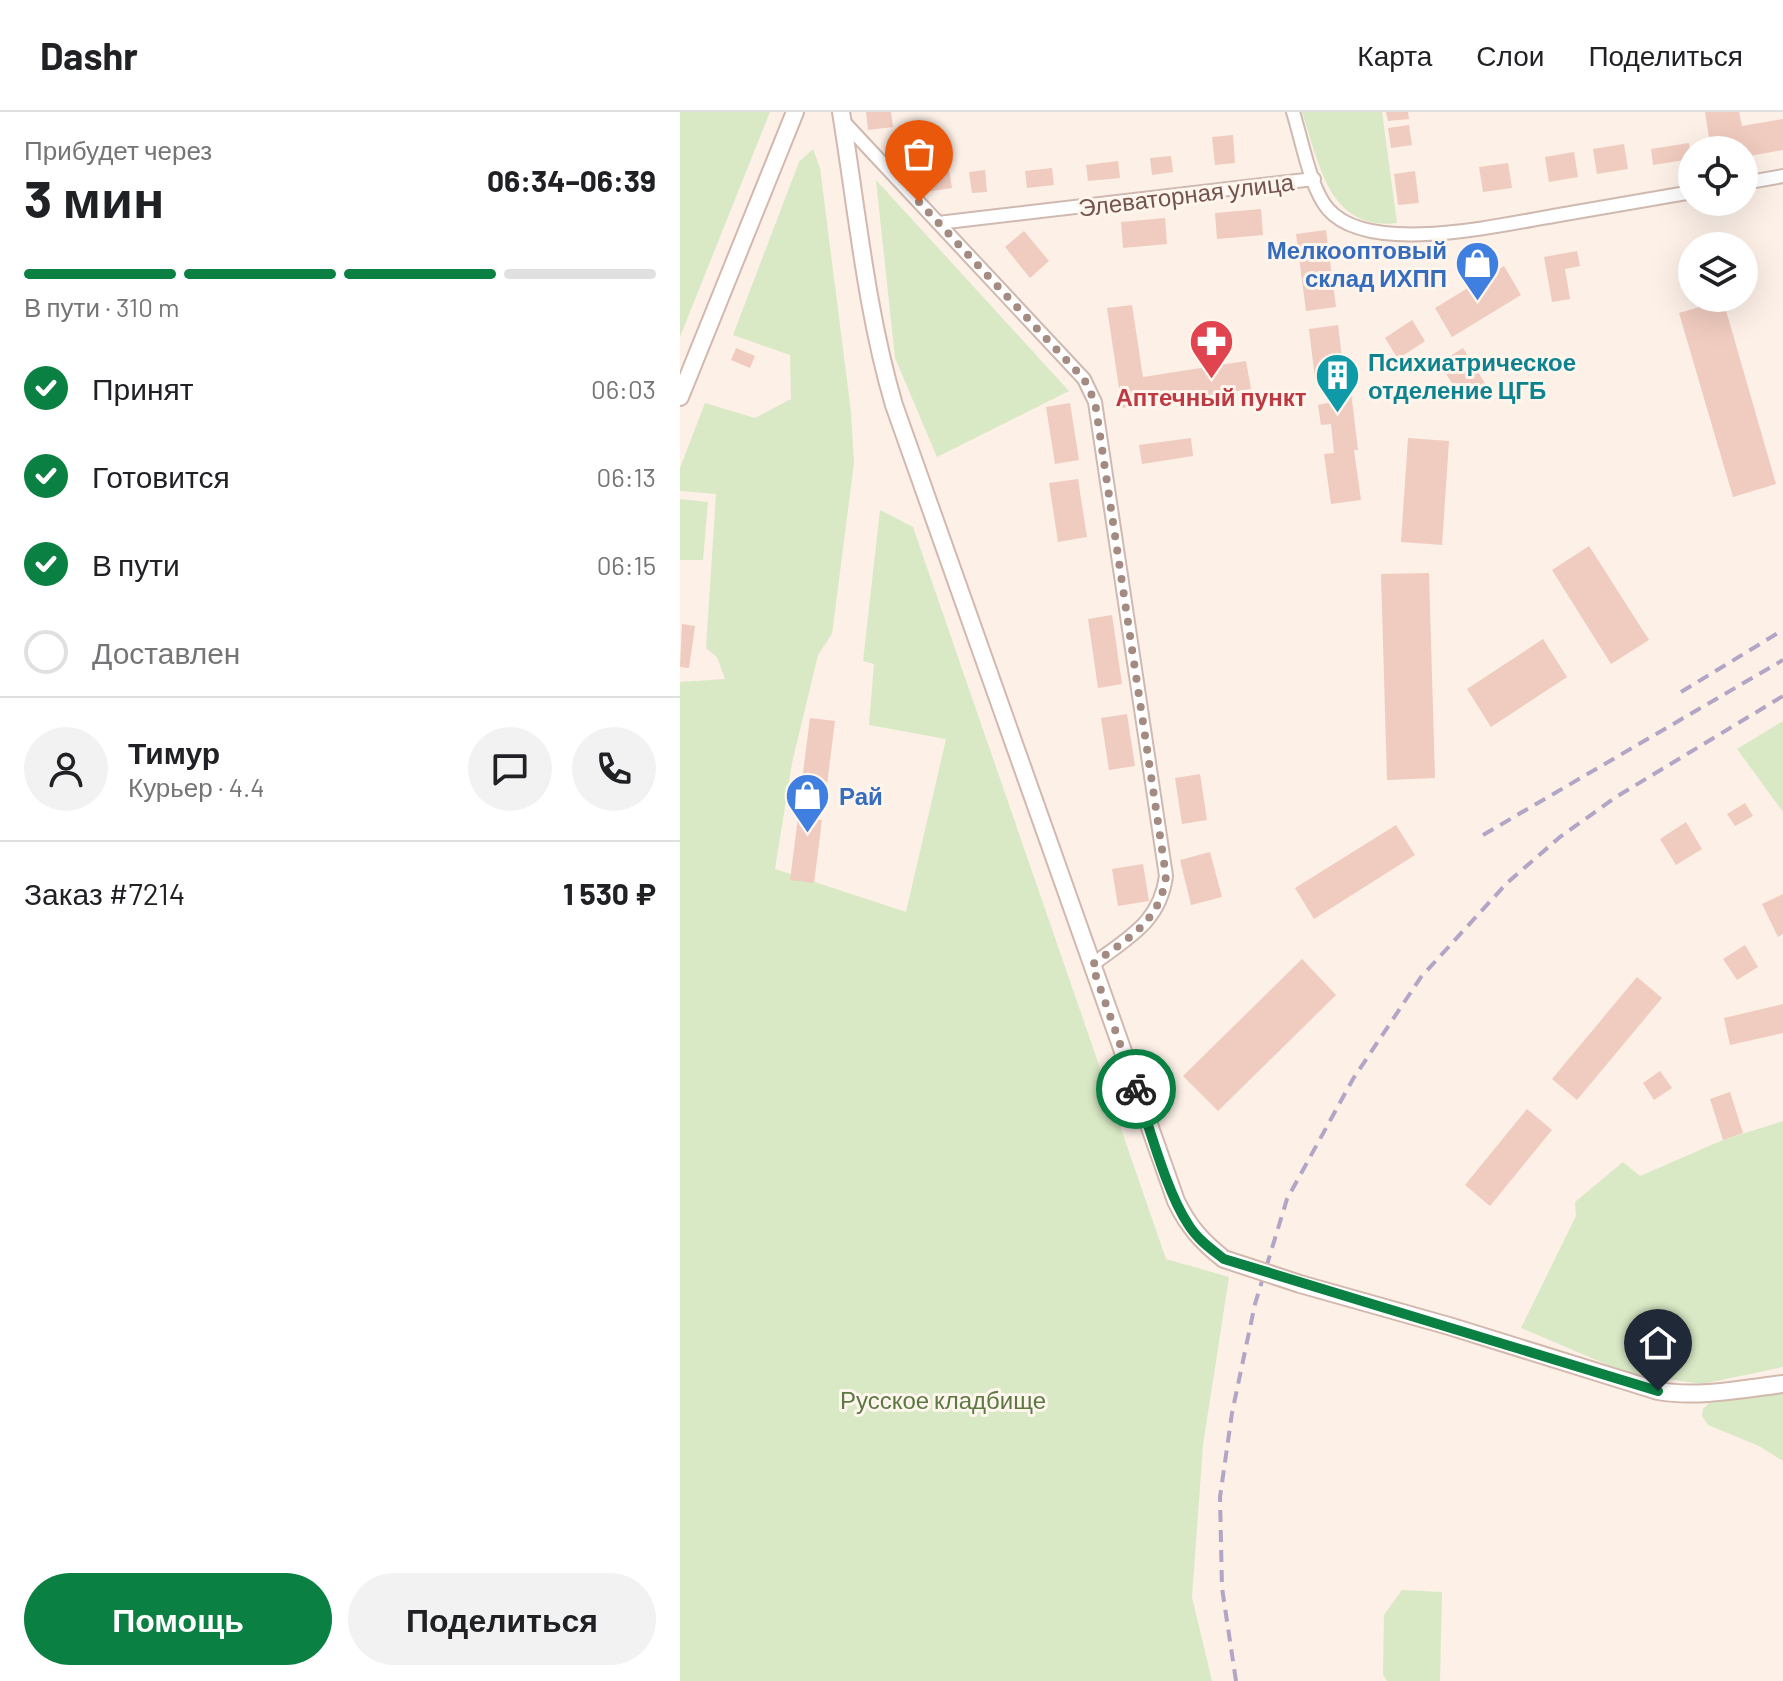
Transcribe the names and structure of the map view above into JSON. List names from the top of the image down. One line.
{"streets":{"street":["Элеваторная улица"]},"parks":["Русское кладбище"],"places":{"shop":["Мелкооптовый склад ИХПП","Рай"],"pharmacy":["Аптечный пункт"],"building":["Психиатрическое отделение ЦГБ"]},"page":{"header":"Dashr","nav":["Карта","Слои","Поделиться"],"heading":["3 мин","Прибудет через","06:34–06:39"],"panel":["Тимур","Курьер · 4.4","Заказ #7214","1 530 ₽"],"bar":"В пути · 310 m","list":[["Принят","06:03"],["Готовится","06:13"],["В пути","06:15"],"Доставлен"],"buttons":["Помощь","Поделиться"]}}
